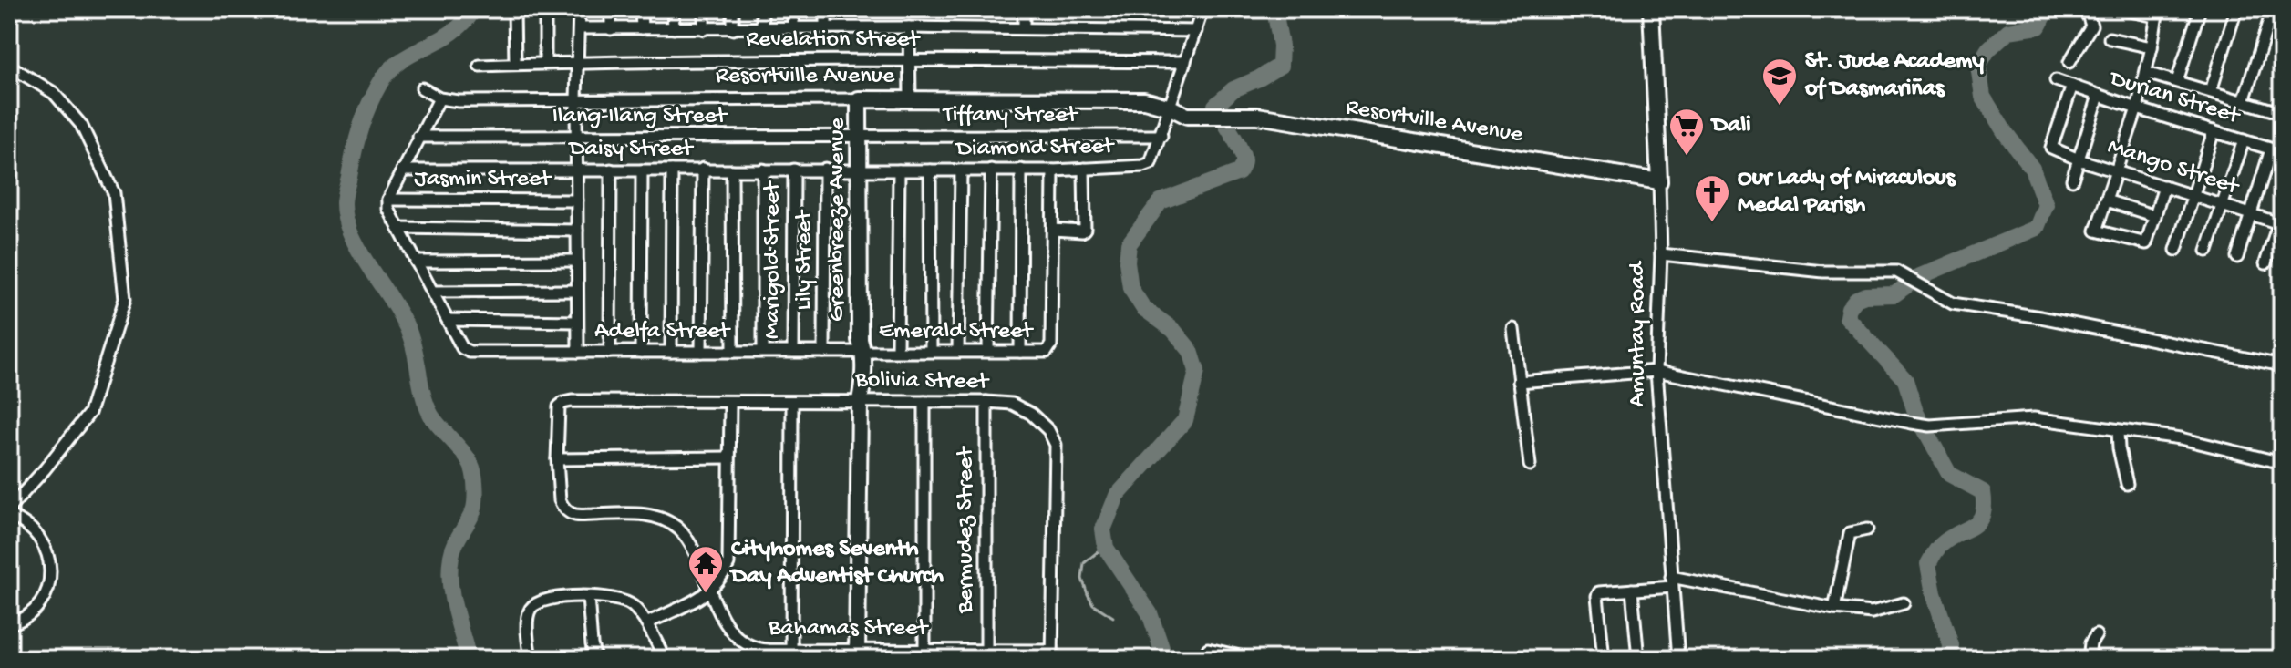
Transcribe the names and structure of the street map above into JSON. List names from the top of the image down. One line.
{"streets":{"street":["Revelation Street","Resortville Avenue","Durian Street","Tiffany Street","Ilang-Ilang Street","Diamond Street","Daisy Street","Mango Street","Jasmin Street","Greenbreeze Avenue","Marigold Street","Lily Street","Adelfa Street","Emerald Street","Amuntay Road","Bolivia Street","Bermudez Street","Bahamas Street"]},"crossings":[["Revelation Street","Diamond Street"],["Resortville Avenue","Diamond Street"],["Resortville Avenue","Greenbreeze Avenue"],["Resortville Avenue","Amuntay Road"],["Durian Street","Mango Street"],["Tiffany Street","Ilang-Ilang Street"],["Tiffany Street","Diamond Street"],["Tiffany Street","Greenbreeze Avenue"],["Ilang-Ilang Street","Greenbreeze Avenue"],["Diamond Street","Daisy Street"],["Diamond Street","Greenbreeze Avenue"],["Daisy Street","Greenbreeze Avenue"],["Daisy Street","Marigold Street"],["Daisy Street","Lily Street"],["Greenbreeze Avenue","Adelfa Street"],["Greenbreeze Avenue","Emerald Street"],["Greenbreeze Avenue","Bolivia Street"],["Greenbreeze Avenue","Bahamas Street"],["Marigold Street","Adelfa Street"],["Lily Street","Adelfa Street"],["Adelfa Street","Emerald Street"],["Bolivia Street","Bermudez Street"],["Bolivia Street","Bahamas Street"],["Bermudez Street","Bahamas Street"]],"places":{"school or university":["St. Jude Academy of Dasmariñas"],"supermarket":["Dali"],"church":["Our Lady of Miraculous Medal Parish"],"temple":["Cityhomes Seventh Day Adventist Church"]}}
